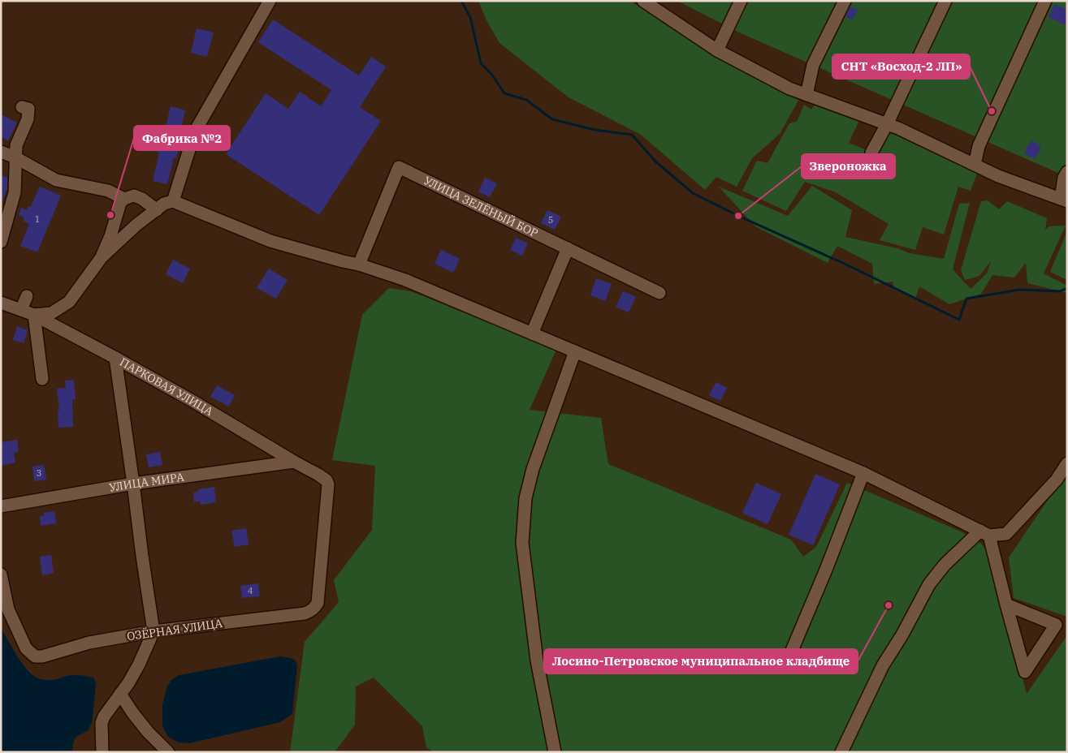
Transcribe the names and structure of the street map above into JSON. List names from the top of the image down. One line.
{"streets":{"street":["УЛИЦА ЗЕЛЁНЫЙ БОР","ПАРКОВАЯ УЛИЦА","УЛИЦА МИРА","ОЗЁРНАЯ УЛИЦА"]},"crossings":[["ПАРКОВАЯ УЛИЦА","УЛИЦА МИРА"],["ПАРКОВАЯ УЛИЦА","ОЗЁРНАЯ УЛИЦА"]],"places":["СНТ «Восход-2 ЛП»","Фабрика №2","Звероножка","Лосино-Петровское муниципальное кладбище"],"house_numbers":["1","5","3","4"]}
